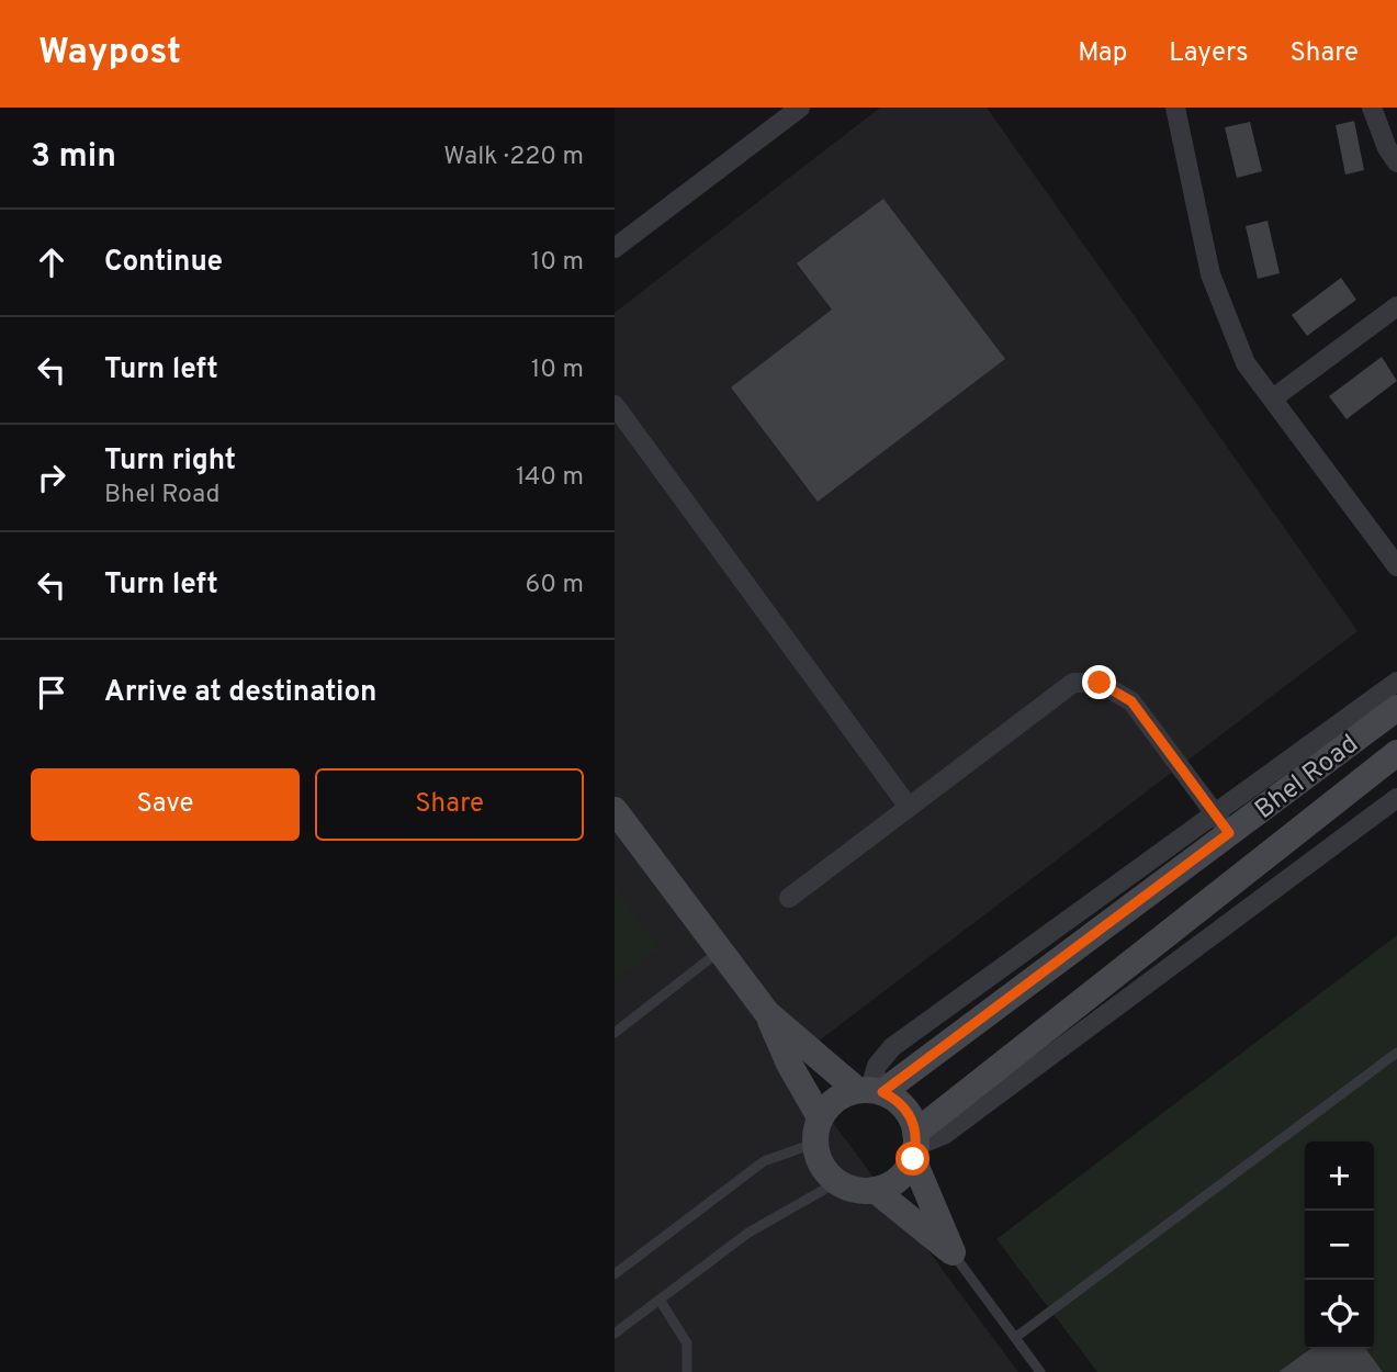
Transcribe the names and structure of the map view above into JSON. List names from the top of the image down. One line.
{"streets":{"street":["Bhel Road"]},"page":{"header":"Waypost","nav":["Map","Layers","Share"],"heading":["3 min","Walk · 220 m"],"list":[["Continue","10 m"],["Turn left","10 m"],["Turn right","Bhel Road","140 m"],["Turn left","60 m"],"Arrive at destination"],"buttons":["Save","Share"],"map_buttons":["+","−"]}}
